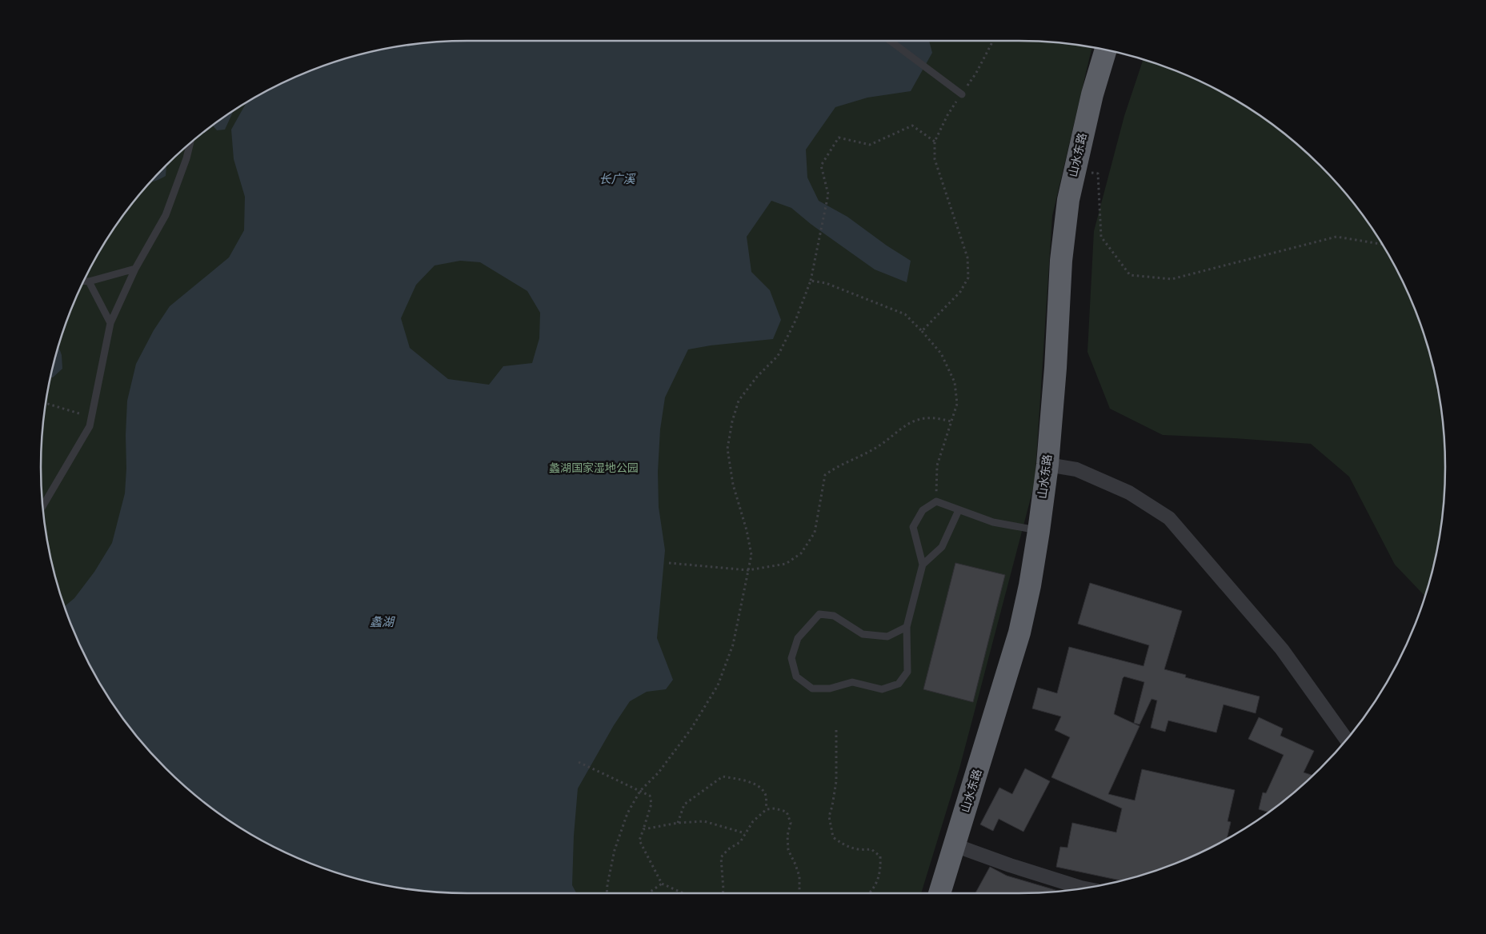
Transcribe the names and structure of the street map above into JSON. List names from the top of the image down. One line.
{"streets":{"highway":["山水东路"]},"water":["长广溪","蠡湖"],"parks":["蠡湖国家湿地公园"]}
